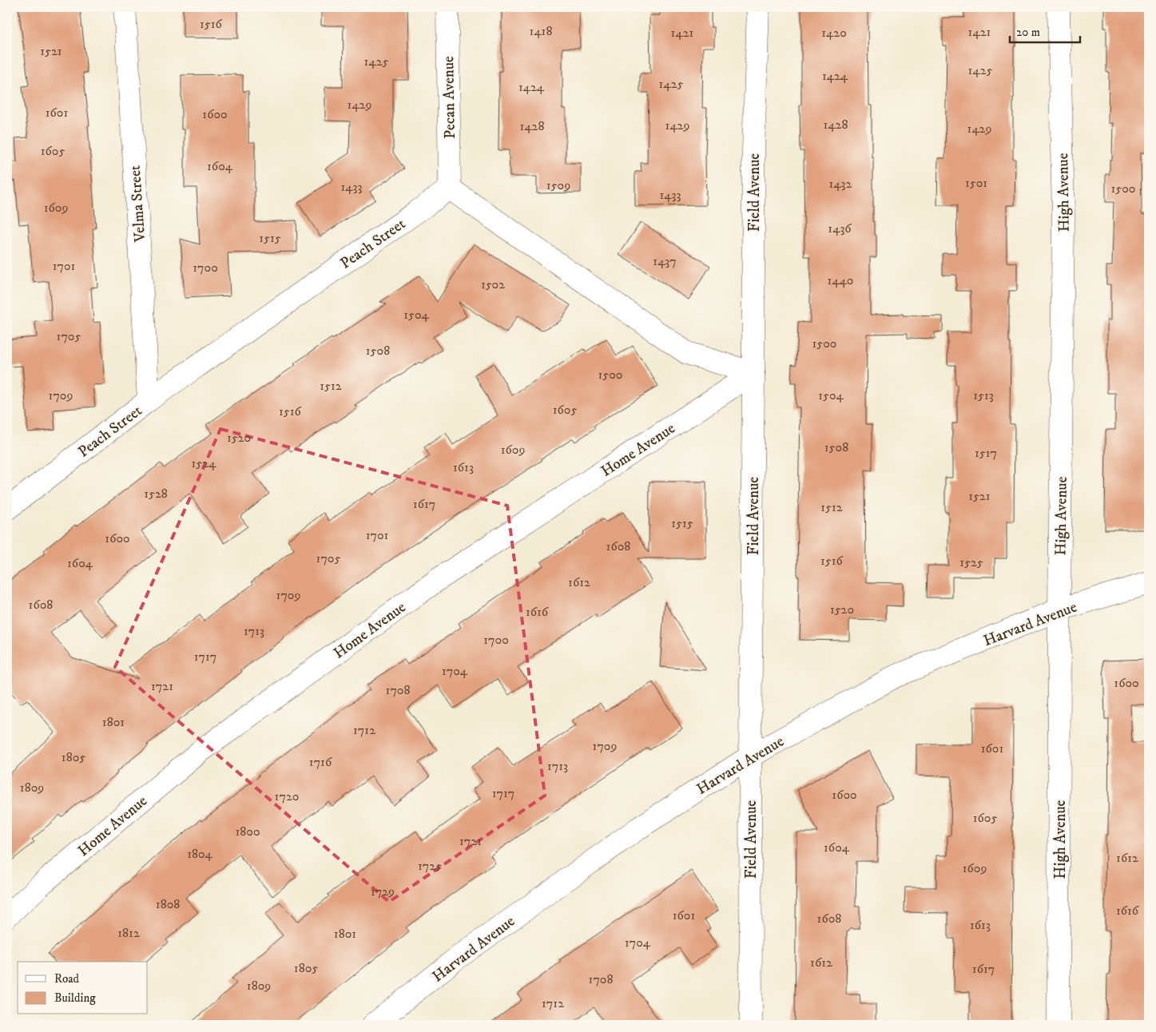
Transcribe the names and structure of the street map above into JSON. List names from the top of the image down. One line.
{"streets":{"street":["Pecan Avenue","Field Avenue","High Avenue","Velma Street","Peach Street","Home Avenue","Harvard Avenue"]},"crossings":[["Pecan Avenue","Peach Street"],["Field Avenue","Home Avenue"],["Field Avenue","Harvard Avenue"],["High Avenue","Harvard Avenue"],["Velma Street","Peach Street"]],"house_numbers":["1516","1418","1421","1421","1420","1521","1425","1425","1424","1425","1424","1429","1601","1600","1428","1429","1428","1429","1605","1604","1501","1432","1509","1433","1500","1433","1609","1436","1515","1437","1701","1700","1440","1502","1504","1705","1500","1508","1500","1512","1709","1504","1513","1605","1516","1520","1508","1609","1517","1524","1613","1528","1521","1617","1512","1515","1701","1600","1608","1705","1516","1525","1604","1612","1709","1608","1520","1616","1713","1700","1717","1704","1600","1721","1708","1801","1712","1709","1601","1805","1716","1713","1809","1717","1600","1720","1605","1800","1721","1604","1804","1612","1725","1609","1729","1808","1616","1601","1608","1613","1812","1801","1704","1612","1805","1617","1708","1809","1712"],"legend":["Road","Building"],"scale_bar":"20 m"}
